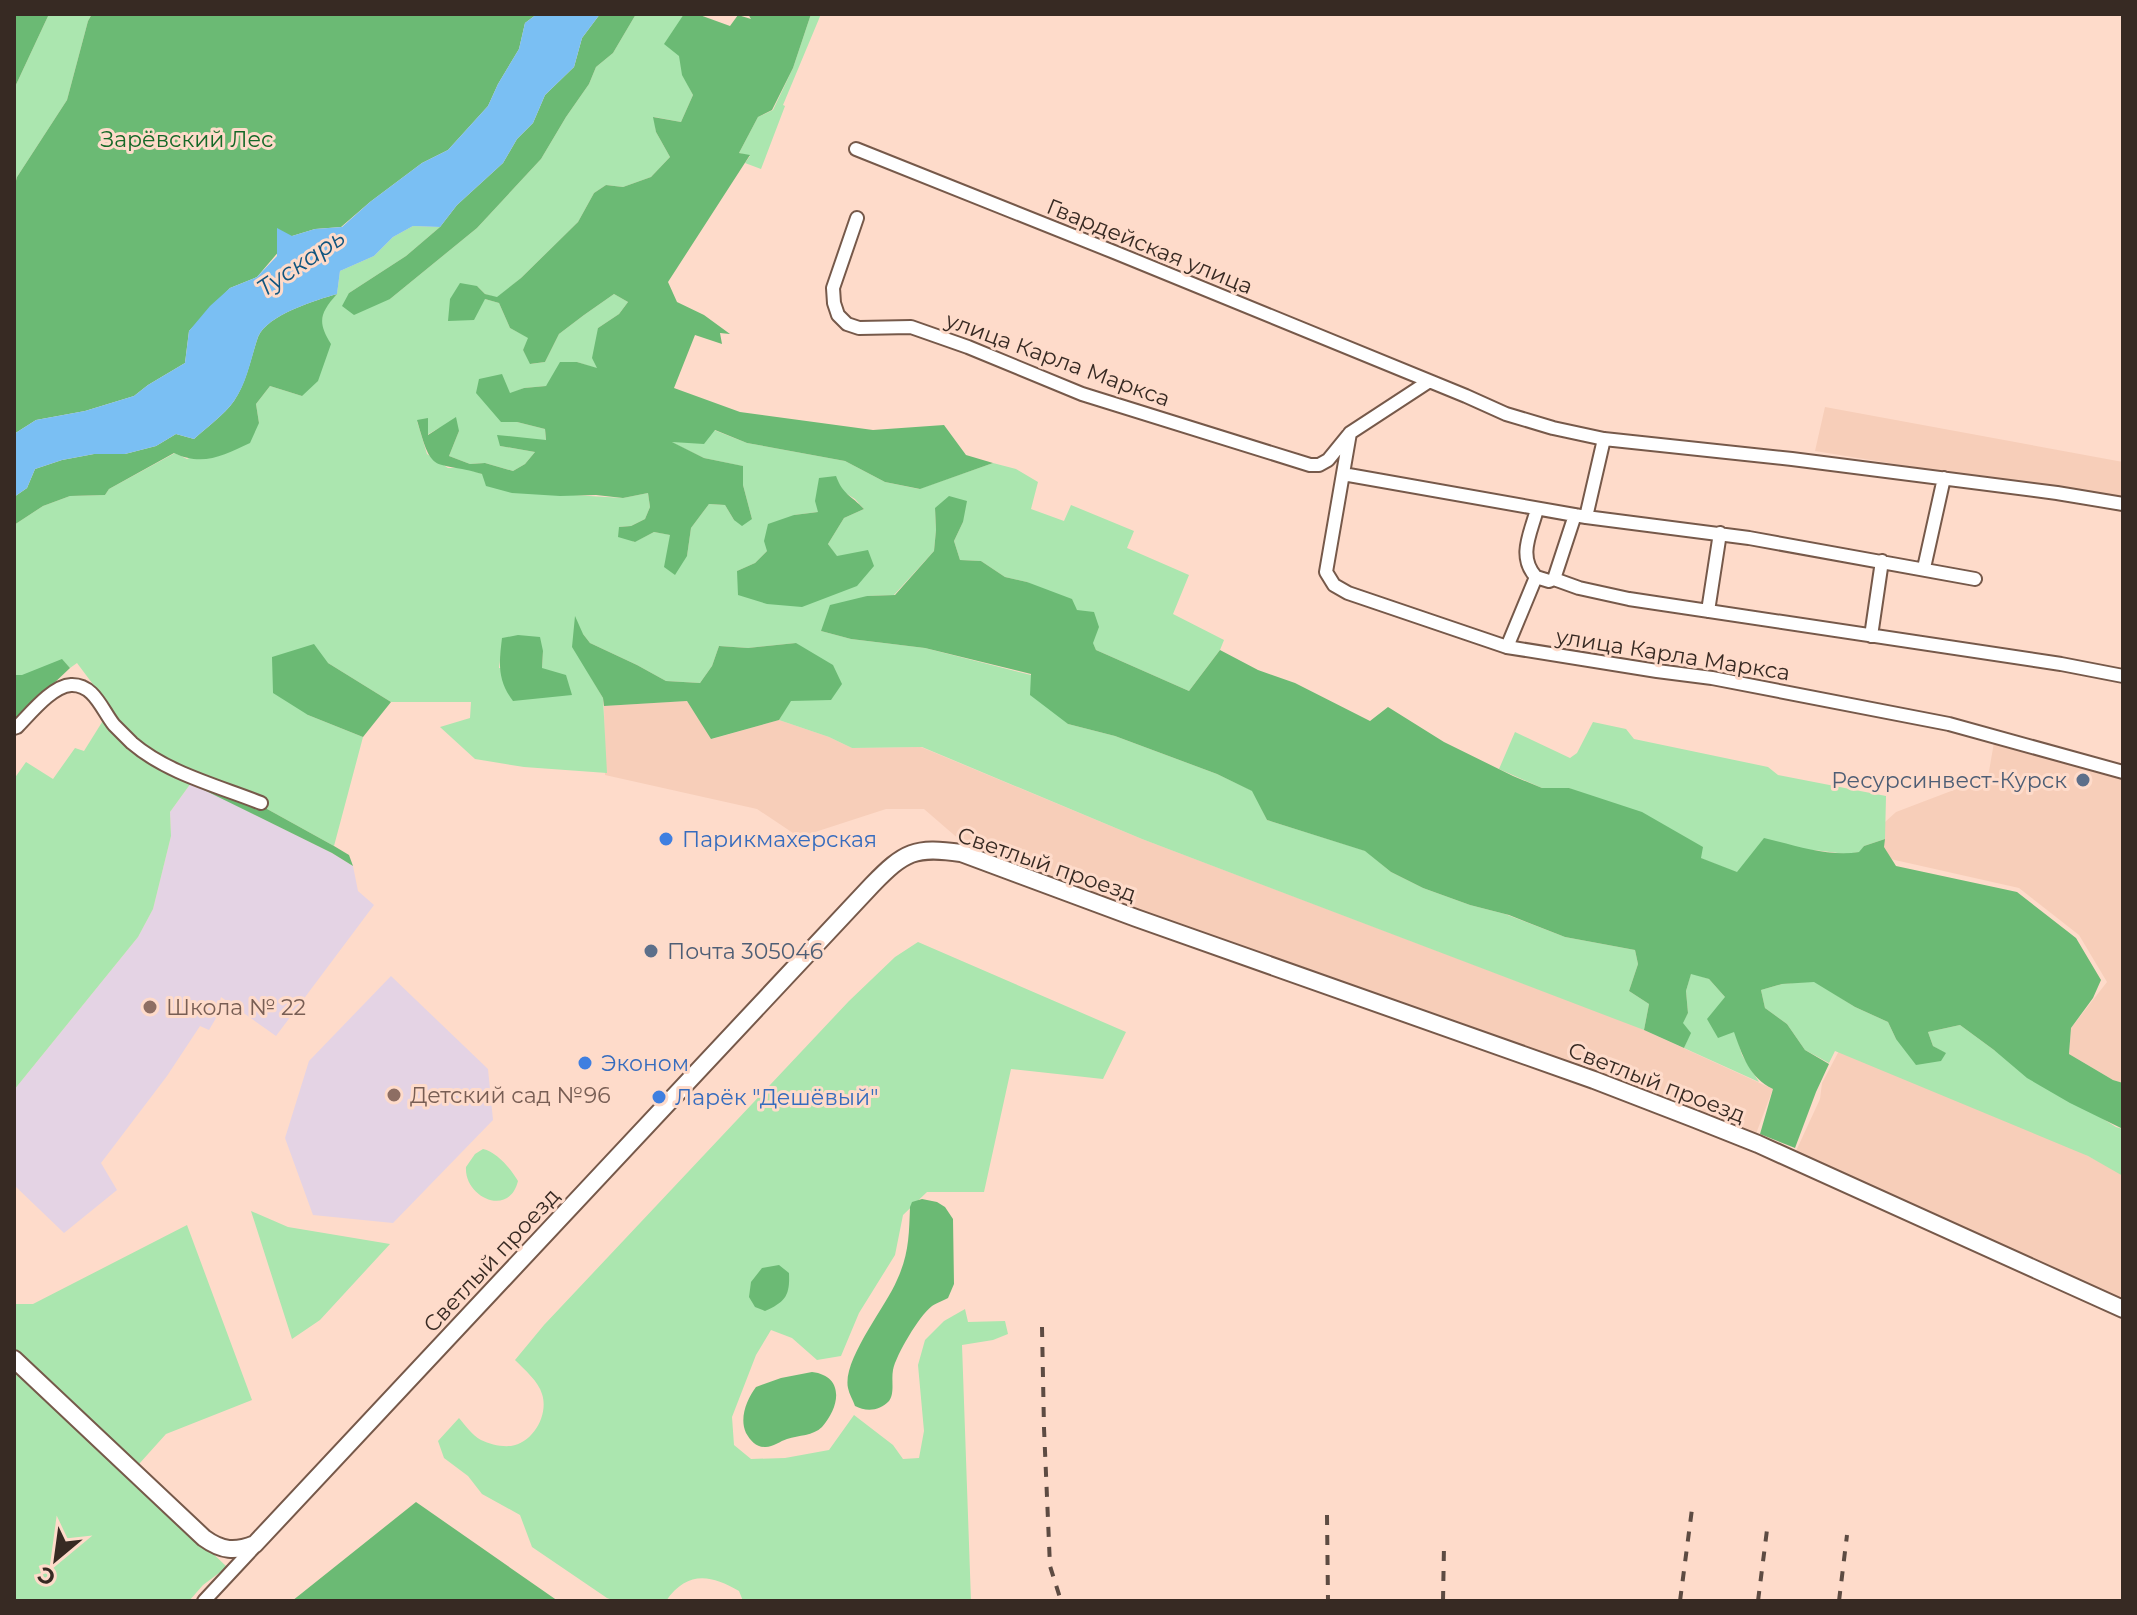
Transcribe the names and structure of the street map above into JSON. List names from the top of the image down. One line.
{"streets":{"street":["Гвардейская улица","улица Карла Маркса","Светлый проезд"]},"crossings":[["Гвардейская улица","улица Карла Маркса"]],"water":["Тускарь"],"parks":["Зарёвский Лес"],"places":["Ресурсинвест-Курск","Парикмахерская","Почта 305046","Школа № 22","Эконом","Детский сад №96","Ларёк \"Дешёвый\""],"north":"bottom left"}
